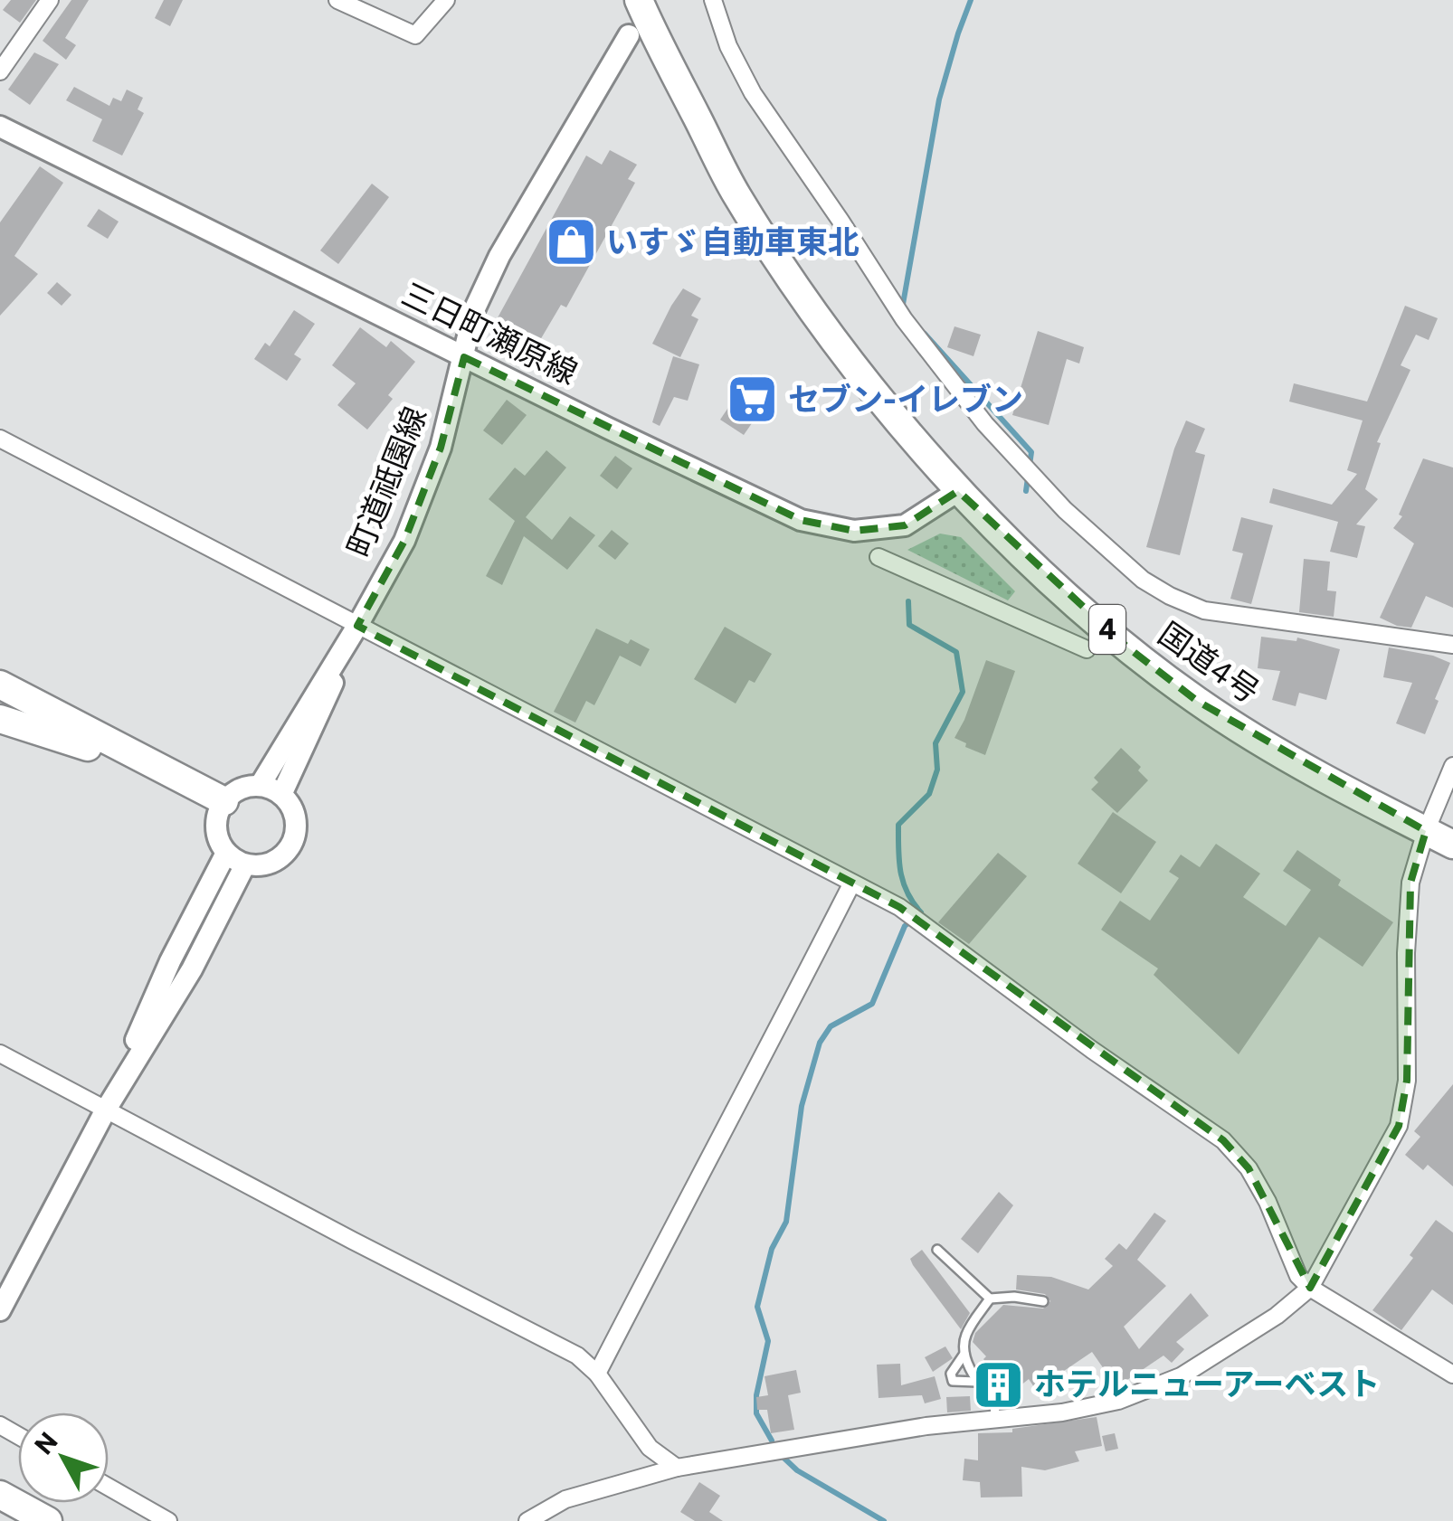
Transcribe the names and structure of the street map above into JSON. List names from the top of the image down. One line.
{"streets":{"highway":["4","国道4号"],"street":["三日町瀬原線","町道祗園線"]},"crossings":[["三日町瀬原線","町道祗園線"],["三日町瀬原線","4"],["三日町瀬原線","国道4号"],["4","国道4号"]],"places":{"shop":["いすゞ自動車東北"],"supermarket":["セブン-イレブン"],"building":["ホテルニューアーベスト"]},"north":"top left"}
